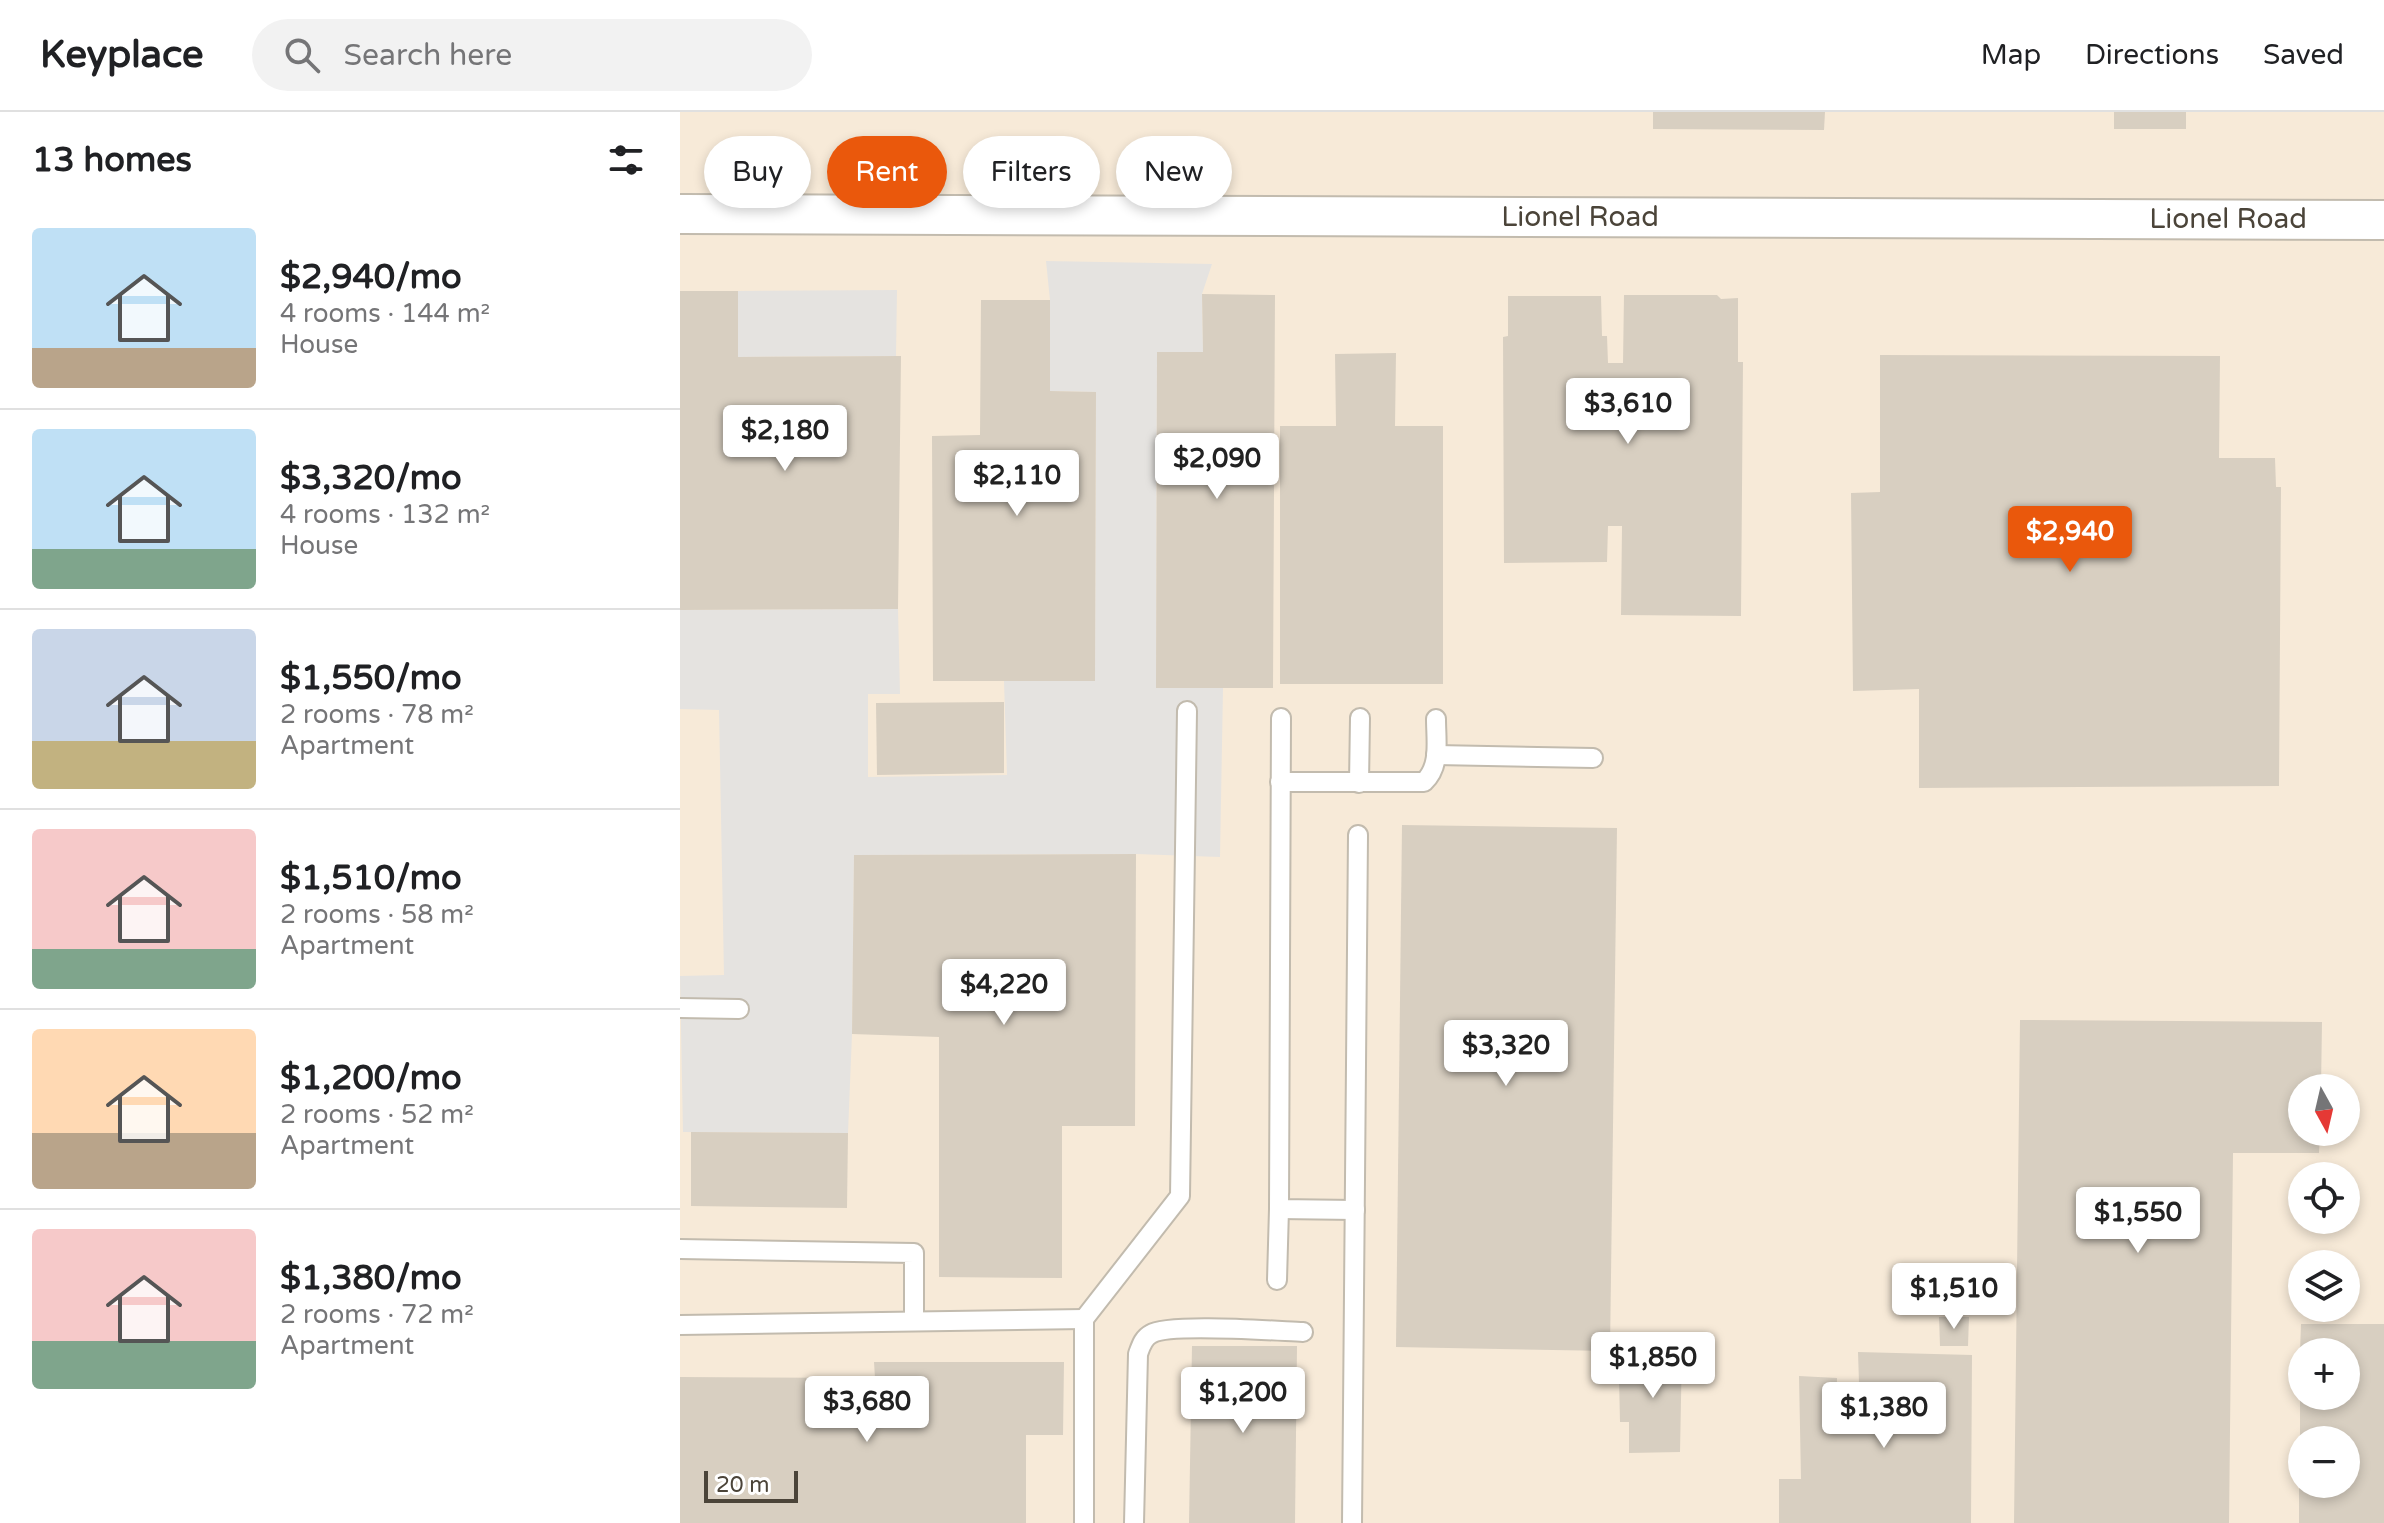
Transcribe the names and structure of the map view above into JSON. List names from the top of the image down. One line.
{"streets":{"street":["Lionel Road"]},"scale_bar":"20 m","north":"bottom","page":{"header":"Keyplace","search":"Search here","nav":["Map","Directions","Saved"],"heading":"13 homes","chip":["Buy","Rent","Filters","New"],"list":[{"name":"$2,940/mo","note":"4 rooms · 144 m² · House"},{"name":"$3,320/mo","note":"4 rooms · 132 m² · House"},{"name":"$1,550/mo","note":"2 rooms · 78 m² · Apartment"},{"name":"$1,510/mo","note":"2 rooms · 58 m² · Apartment"},{"name":"$1,200/mo","note":"2 rooms · 52 m² · Apartment"},{"name":"$1,380/mo","note":"2 rooms · 72 m² · Apartment"}],"price":["$3,610","$2,180","$2,090","$2,110","$2,940","$4,220","$3,320","$1,550","$1,510","$1,850","$1,200","$3,680","$1,380"],"map_buttons":["+","−"],"scale":"20 m"}}
